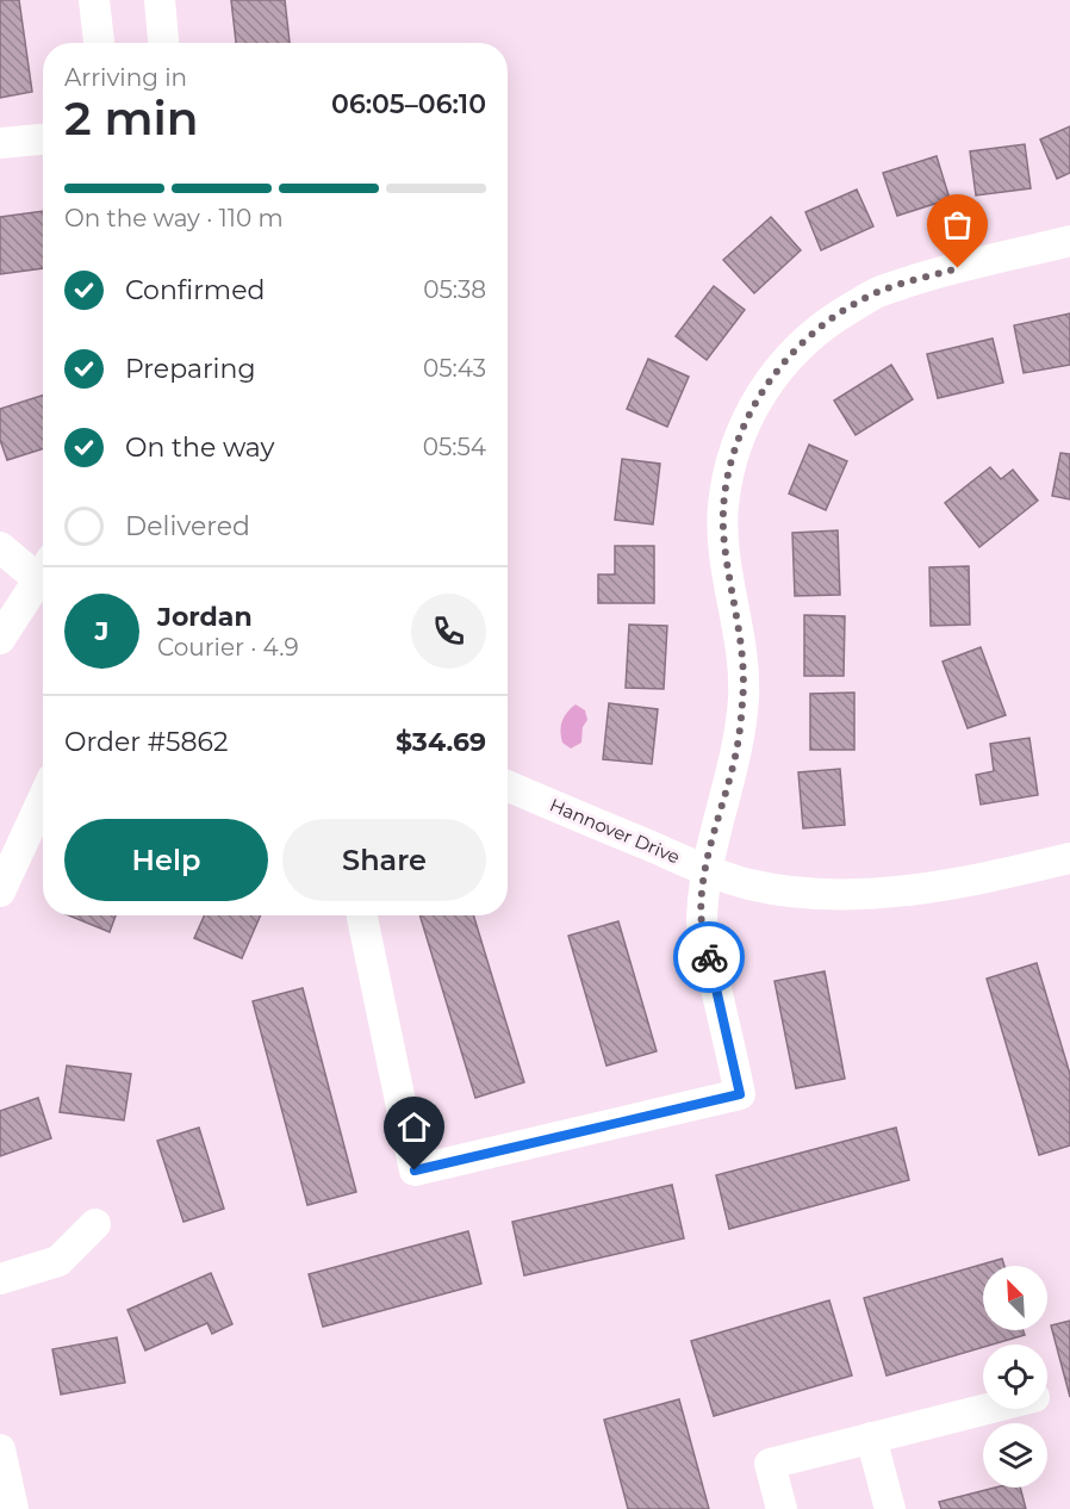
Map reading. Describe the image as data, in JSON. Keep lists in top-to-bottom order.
{
  "streets": {
    "street": ["Hannover Drive"]
  },
  "north": "top left",
  "page": {
    "heading": ["2 min", "Arriving in", "06:05–06:10"],
    "panel": [
      "Jordan",
      "Courier · 4.9",
      "Order #5862",
      "$34.69"
    ],
    "bar": "On the way · 110 m",
    "list": [
      ["Confirmed", "05:38"],
      ["Preparing", "05:43"],
      ["On the way", "05:54"],
      "Delivered"
    ],
    "round": "J",
    "buttons": ["Help", "Share"]
  }
}
